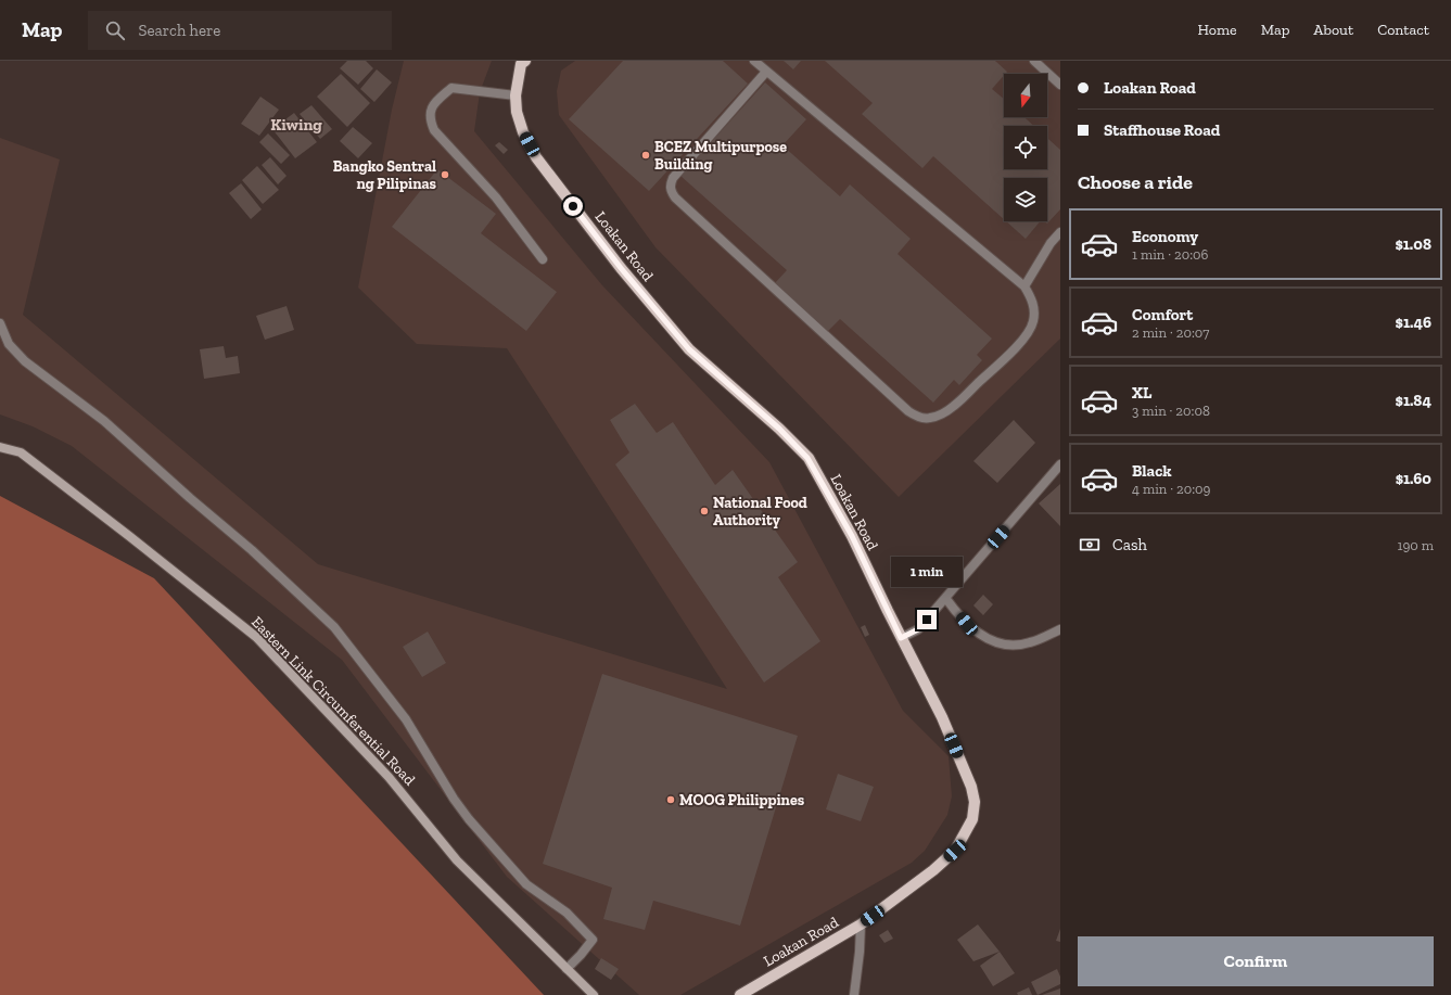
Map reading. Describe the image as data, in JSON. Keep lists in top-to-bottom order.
{
  "streets": {
    "main road": ["Loakan Road", "Eastern Link Circumferential Road"]
  },
  "districts": ["Kiwing"],
  "places": [
    "BCEZ Multipurpose Building",
    "Bangko Sentral ng Pilipinas",
    "National Food Authority",
    "MOOG Philippines"
  ],
  "north": "bottom",
  "page": {
    "header": "Map",
    "search": "Search here",
    "nav": [
      "Home",
      "Map",
      "About",
      "Contact"
    ],
    "banner": ["Loakan Road", "Staffhouse Road"],
    "heading": "Choose a ride",
    "list": [
      {
        "name": "Economy",
        "note": "1 min · 20:06",
        "value": "$1.08"
      },
      {
        "name": "Comfort",
        "note": "2 min · 20:07",
        "value": "$1.46"
      },
      {
        "name": "XL",
        "note": "3 min · 20:08",
        "value": "$1.84"
      },
      {
        "name": "Black",
        "note": "4 min · 20:09",
        "value": "$1.60"
      }
    ],
    "pay": ["Cash", "190 m"],
    "bubble": "1 min",
    "buttons": "Confirm"
  }
}
